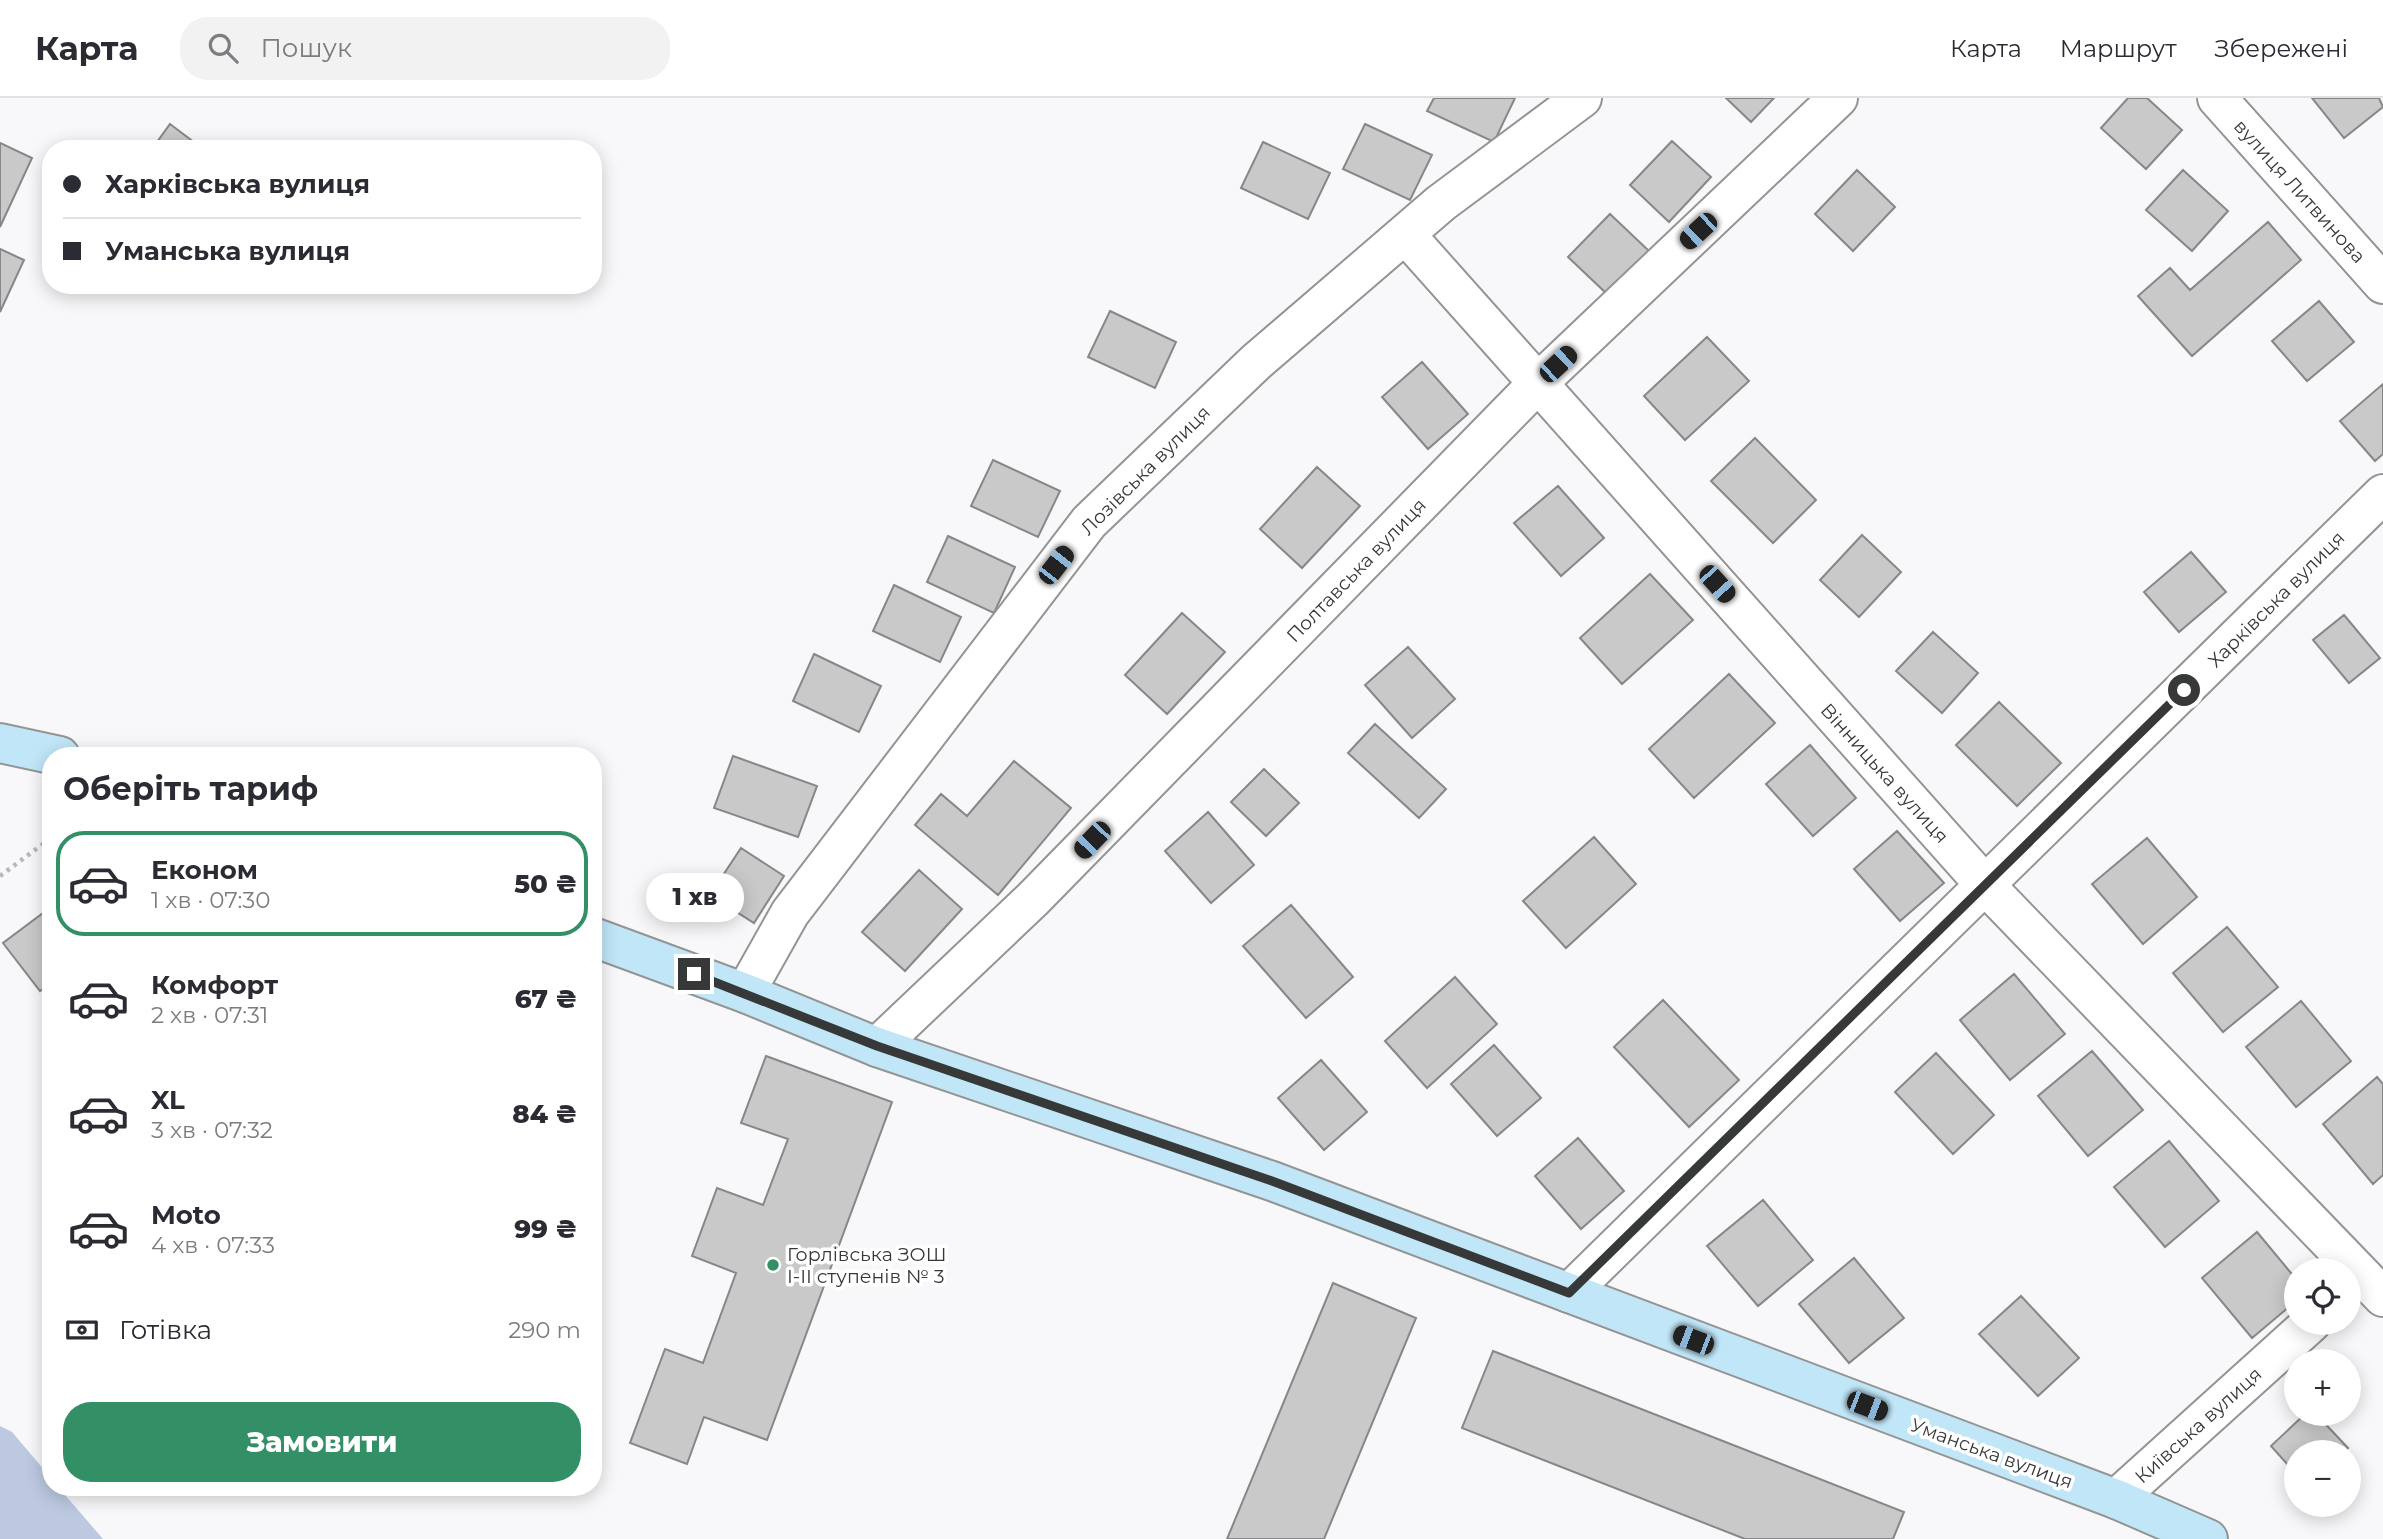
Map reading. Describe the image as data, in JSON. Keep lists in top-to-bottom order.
{
  "streets": {
    "street": [
      "вулиця Литвинова",
      "Лозівська вулиця",
      "Полтавська вулиця",
      "Харківська вулиця",
      "Вінницька вулиця",
      "Київська вулиця",
      "Уманська вулиця"
    ]
  },
  "crossings": [
    ["Лозівська вулиця", "Вінницька вулиця"],
    ["Лозівська вулиця", "Уманська вулиця"],
    ["Полтавська вулиця", "Вінницька вулиця"],
    ["Полтавська вулиця", "Уманська вулиця"],
    ["Харківська вулиця", "Вінницька вулиця"],
    ["Харківська вулиця", "Уманська вулиця"],
    ["Київська вулиця", "Уманська вулиця"]
  ],
  "places": ["Горлівська ЗОШ І-ІІ ступенів № 3"],
  "page": {
    "header": "Карта",
    "search": "Пошук",
    "nav": ["Карта", "Маршрут", "Збережені"],
    "banner": ["Харківська вулиця", "Уманська вулиця"],
    "heading": "Оберіть тариф",
    "list": [
      {
        "name": "Економ",
        "note": "1 хв · 07:30",
        "value": "50 ₴"
      },
      {
        "name": "Комфорт",
        "note": "2 хв · 07:31",
        "value": "67 ₴"
      },
      {
        "name": "XL",
        "note": "3 хв · 07:32",
        "value": "84 ₴"
      },
      {
        "name": "Moto",
        "note": "4 хв · 07:33",
        "value": "99 ₴"
      }
    ],
    "bubble": "1 хв",
    "map_buttons": ["+", "−"],
    "pay": ["Готівка", "290 m"],
    "buttons": "Замовити"
  }
}
